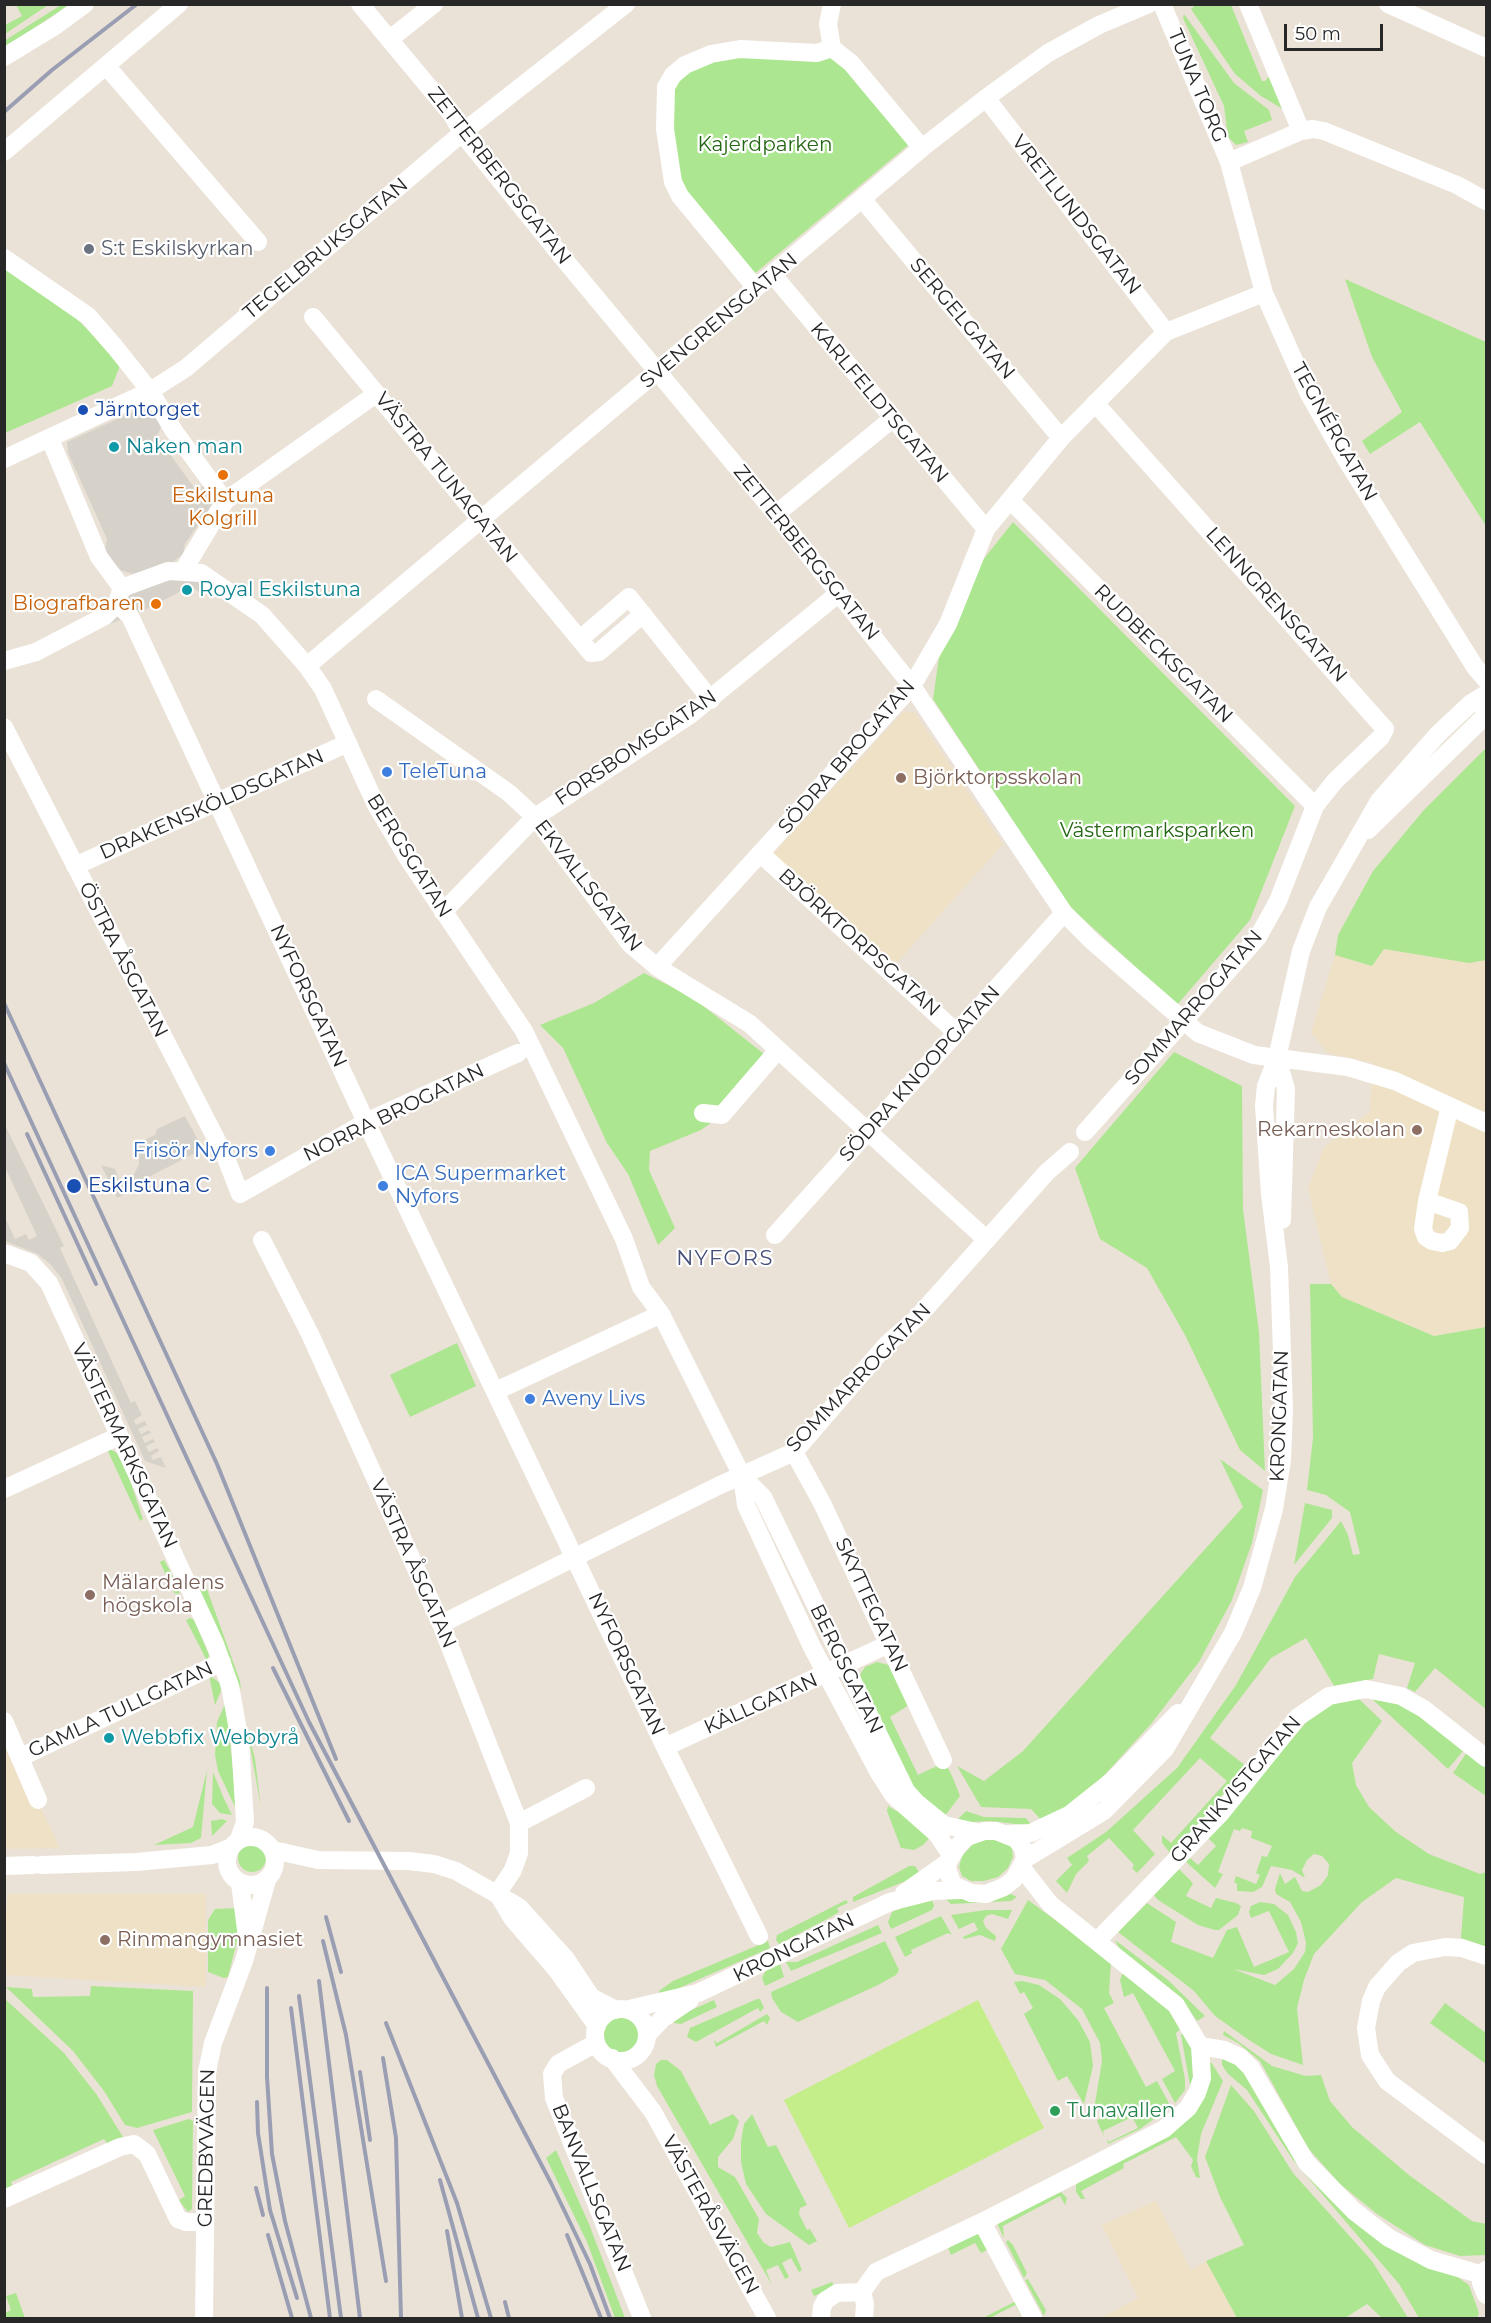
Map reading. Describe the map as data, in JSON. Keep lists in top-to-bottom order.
{
  "streets": {
    "street": [
      "TUNA TORG",
      "ZETTERBERGSGATAN",
      "VRETLUNDSGATAN",
      "TEGELBRUKSGATAN",
      "SERGELGATAN",
      "SVENGRENSGATAN",
      "KARLFELDTSGATAN",
      "TEGNÉRGATAN",
      "VÄSTRA TUNAGATAN",
      "LENNGRENSGATAN",
      "RUDBECKSGATAN",
      "FORSBOMSGATAN",
      "SÖDRA BROGATAN",
      "DRAKENSKÖLDSGATAN",
      "BERGSGATAN",
      "EKVALLSGATAN",
      "BJÖRKTORPSGATAN",
      "ÖSTRA ÅSGATAN",
      "NYFORSGATAN",
      "SOMMARROGATAN",
      "SÖDRA KNOOPGATAN",
      "NORRA BROGATAN",
      "KRONGATAN",
      "VÄSTERMARKSGATAN",
      "VÄSTRA ÅSGATAN",
      "SKYTTEGATAN",
      "KÄLLGATAN",
      "GAMLA TULLGATAN",
      "GRANKVISTGATAN",
      "GREDBYVÄGEN",
      "BANVALLSGATAN",
      "VÄSTERÅSVÄGEN"
    ]
  },
  "crossings": [
    ["TUNA TORG", "TEGNÉRGATAN"],
    ["ZETTERBERGSGATAN", "TEGELBRUKSGATAN"],
    ["ZETTERBERGSGATAN", "SVENGRENSGATAN"],
    ["ZETTERBERGSGATAN", "FORSBOMSGATAN"],
    ["ZETTERBERGSGATAN", "SÖDRA BROGATAN"],
    ["ZETTERBERGSGATAN", "SOMMARROGATAN"],
    ["ZETTERBERGSGATAN", "SÖDRA KNOOPGATAN"],
    ["ZETTERBERGSGATAN", "KRONGATAN"],
    ["VRETLUNDSGATAN", "SVENGRENSGATAN"],
    ["VRETLUNDSGATAN", "SÖDRA BROGATAN"],
    ["TEGELBRUKSGATAN", "NYFORSGATAN"],
    ["SERGELGATAN", "SVENGRENSGATAN"],
    ["SERGELGATAN", "SÖDRA BROGATAN"],
    ["SVENGRENSGATAN", "KARLFELDTSGATAN"],
    ["SVENGRENSGATAN", "VÄSTRA TUNAGATAN"],
    ["SVENGRENSGATAN", "BERGSGATAN"],
    ["KARLFELDTSGATAN", "SÖDRA BROGATAN"],
    ["TEGNÉRGATAN", "SÖDRA BROGATAN"],
    ["VÄSTRA TUNAGATAN", "FORSBOMSGATAN"],
    ["LENNGRENSGATAN", "RUDBECKSGATAN"],
    ["LENNGRENSGATAN", "SÖDRA BROGATAN"],
    ["LENNGRENSGATAN", "SOMMARROGATAN"],
    ["RUDBECKSGATAN", "SÖDRA BROGATAN"],
    ["RUDBECKSGATAN", "SOMMARROGATAN"],
    ["FORSBOMSGATAN", "BERGSGATAN"],
    ["FORSBOMSGATAN", "EKVALLSGATAN"],
    ["SÖDRA BROGATAN", "EKVALLSGATAN"],
    ["SÖDRA BROGATAN", "BJÖRKTORPSGATAN"],
    ["DRAKENSKÖLDSGATAN", "BERGSGATAN"],
    ["DRAKENSKÖLDSGATAN", "ÖSTRA ÅSGATAN"],
    ["BERGSGATAN", "NYFORSGATAN"],
    ["BERGSGATAN", "SOMMARROGATAN"],
    ["BERGSGATAN", "KRONGATAN"],
    ["BERGSGATAN", "KÄLLGATAN"],
    ["EKVALLSGATAN", "SOMMARROGATAN"],
    ["EKVALLSGATAN", "SÖDRA KNOOPGATAN"],
    ["BJÖRKTORPSGATAN", "SÖDRA KNOOPGATAN"],
    ["ÖSTRA ÅSGATAN", "NORRA BROGATAN"],
    ["NYFORSGATAN", "NORRA BROGATAN"],
    ["NYFORSGATAN", "KÄLLGATAN"],
    ["SOMMARROGATAN", "VÄSTRA ÅSGATAN"],
    ["SOMMARROGATAN", "SKYTTEGATAN"],
    ["KRONGATAN", "BANVALLSGATAN"],
    ["KRONGATAN", "VÄSTERÅSVÄGEN"],
    ["VÄSTERMARKSGATAN", "GAMLA TULLGATAN"],
    ["VÄSTERMARKSGATAN", "GREDBYVÄGEN"],
    ["SKYTTEGATAN", "KÄLLGATAN"],
    ["BANVALLSGATAN", "VÄSTERÅSVÄGEN"]
  ],
  "districts": ["NYFORS"],
  "parks": ["Kajerdparken", "Västermarksparken"],
  "places": [
    "S:t Eskilskyrkan",
    "Järntorget",
    "Naken man",
    "Eskilstuna Kolgrill",
    "Royal Eskilstuna",
    "Biografbaren",
    "TeleTuna",
    "Björktorpsskolan",
    "Rekarneskolan",
    "Frisör Nyfors",
    "Eskilstuna C",
    "ICA Supermarket Nyfors",
    "Aveny Livs",
    "Mälardalens högskola",
    "Webbfix Webbyrå",
    "Rinmangymnasiet",
    "Tunavallen"
  ],
  "scale_bar": "50 m"
}
